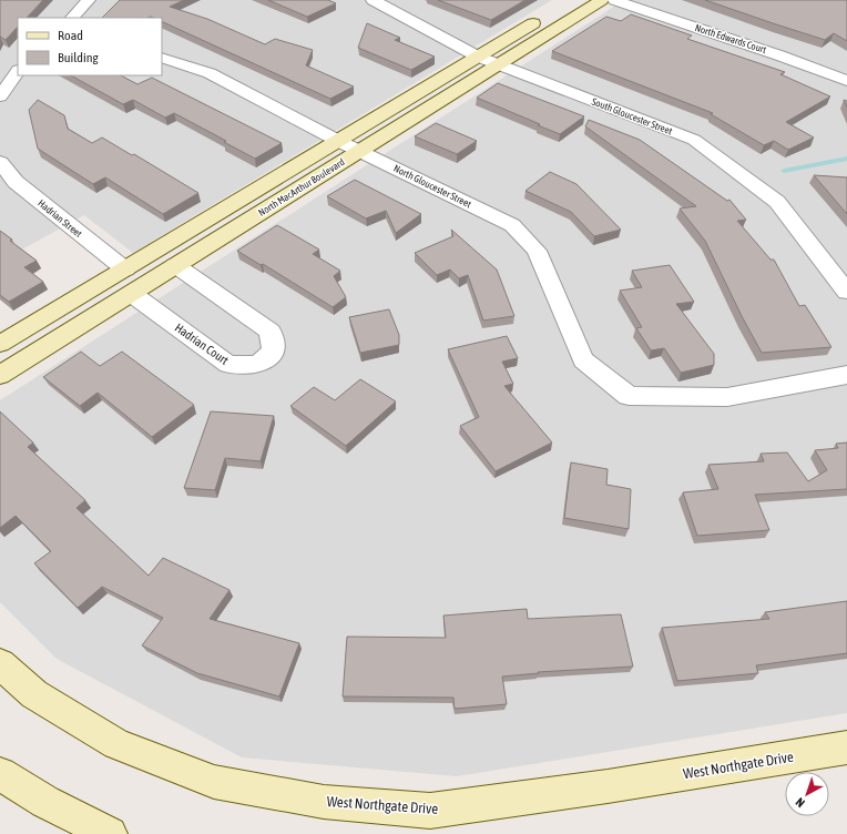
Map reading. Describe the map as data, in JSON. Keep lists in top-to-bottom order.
{
  "streets": {
    "main road": ["North MacArthur Boulevard", "West Northgate Drive"],
    "street": [
      "North Edwards Court",
      "South Gloucester Street",
      "North Gloucester Street",
      "Hadrian Street",
      "Hadrian Court"
    ]
  },
  "crossings": [
    ["South Gloucester Street", "North MacArthur Boulevard"],
    ["North Gloucester Street", "North MacArthur Boulevard"],
    ["North MacArthur Boulevard", "Hadrian Street"],
    ["North MacArthur Boulevard", "Hadrian Court"]
  ],
  "legend": ["Road", "Building"],
  "north": "bottom left"
}
